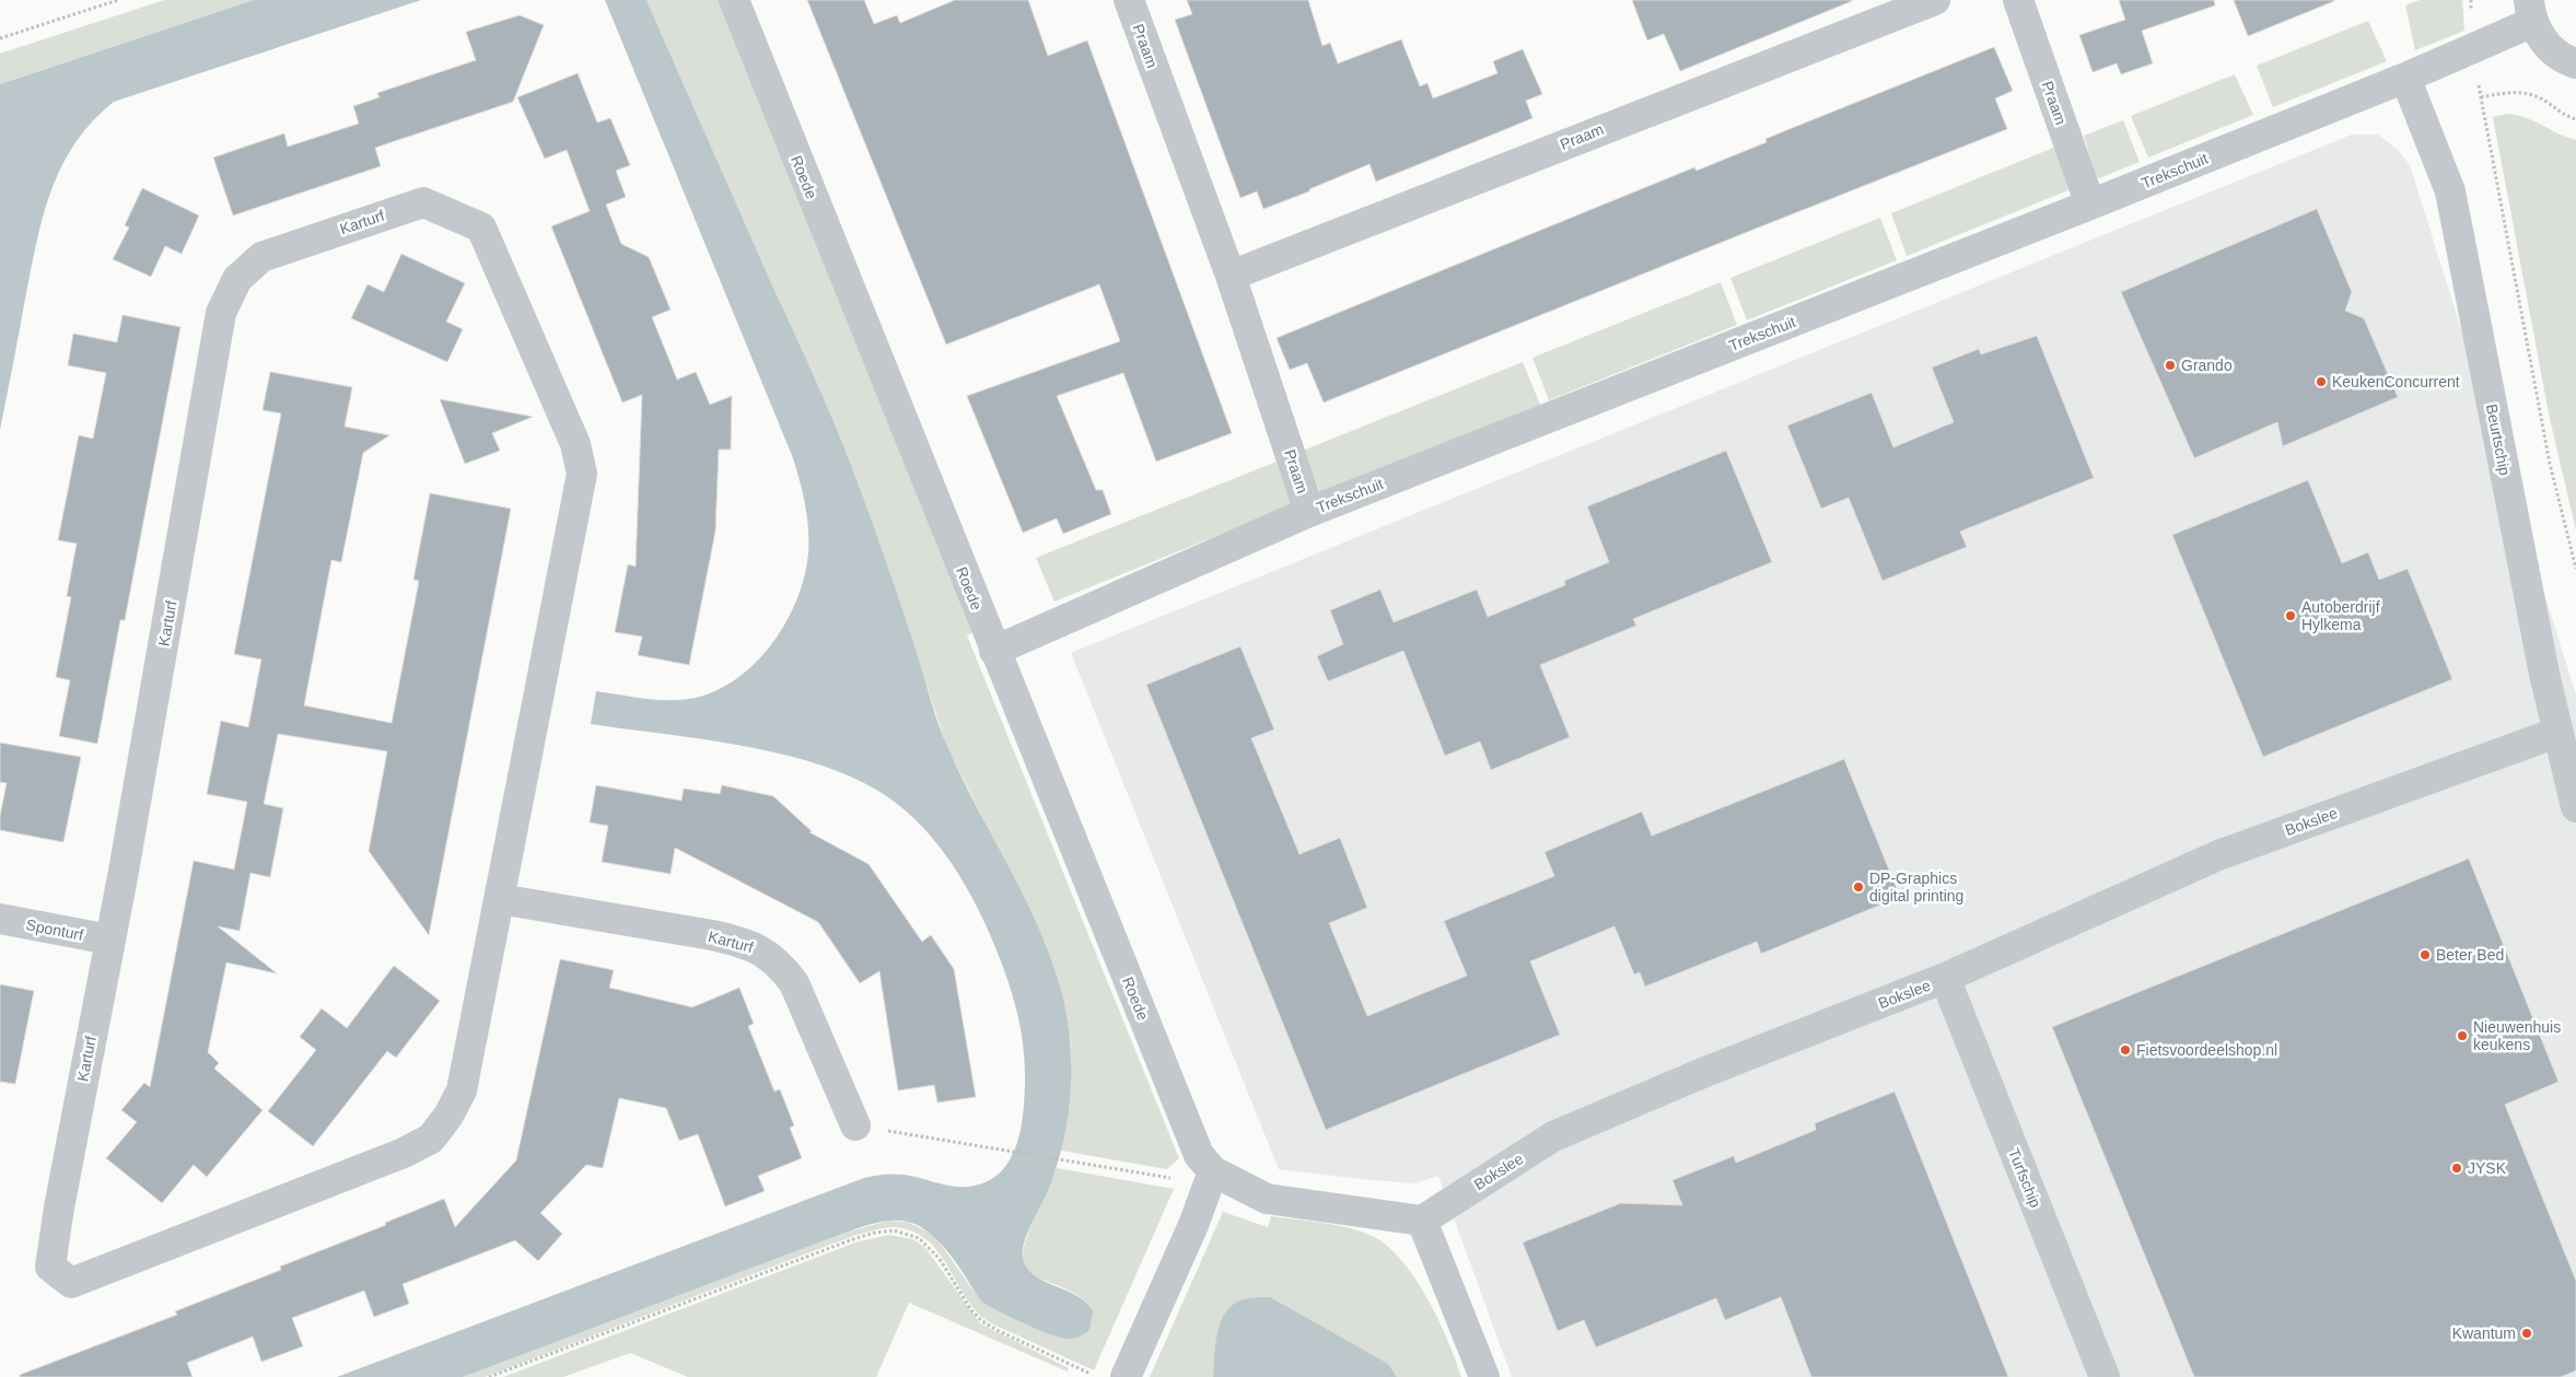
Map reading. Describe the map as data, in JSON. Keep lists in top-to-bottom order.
{
  "streets": {
    "street": [
      "Praam",
      "Trekschuit",
      "Roede",
      "Karturf",
      "Beurtschip",
      "Bokslee",
      "Sponturf",
      "Turfschip"
    ]
  },
  "crossings": [
    ["Praam", "Trekschuit"],
    ["Trekschuit", "Roede"],
    ["Trekschuit", "Beurtschip"],
    ["Roede", "Bokslee"],
    ["Karturf", "Sponturf"],
    ["Beurtschip", "Bokslee"],
    ["Bokslee", "Turfschip"]
  ],
  "places": [
    "Grando",
    "KeukenConcurrent",
    "Autoberdrijf Hylkema",
    "DP-Graphics digital printing",
    "Beter Bed",
    "Nieuwenhuis keukens",
    "Fietsvoordeelshop.nl",
    "JYSK",
    "Kwantum"
  ]
}
